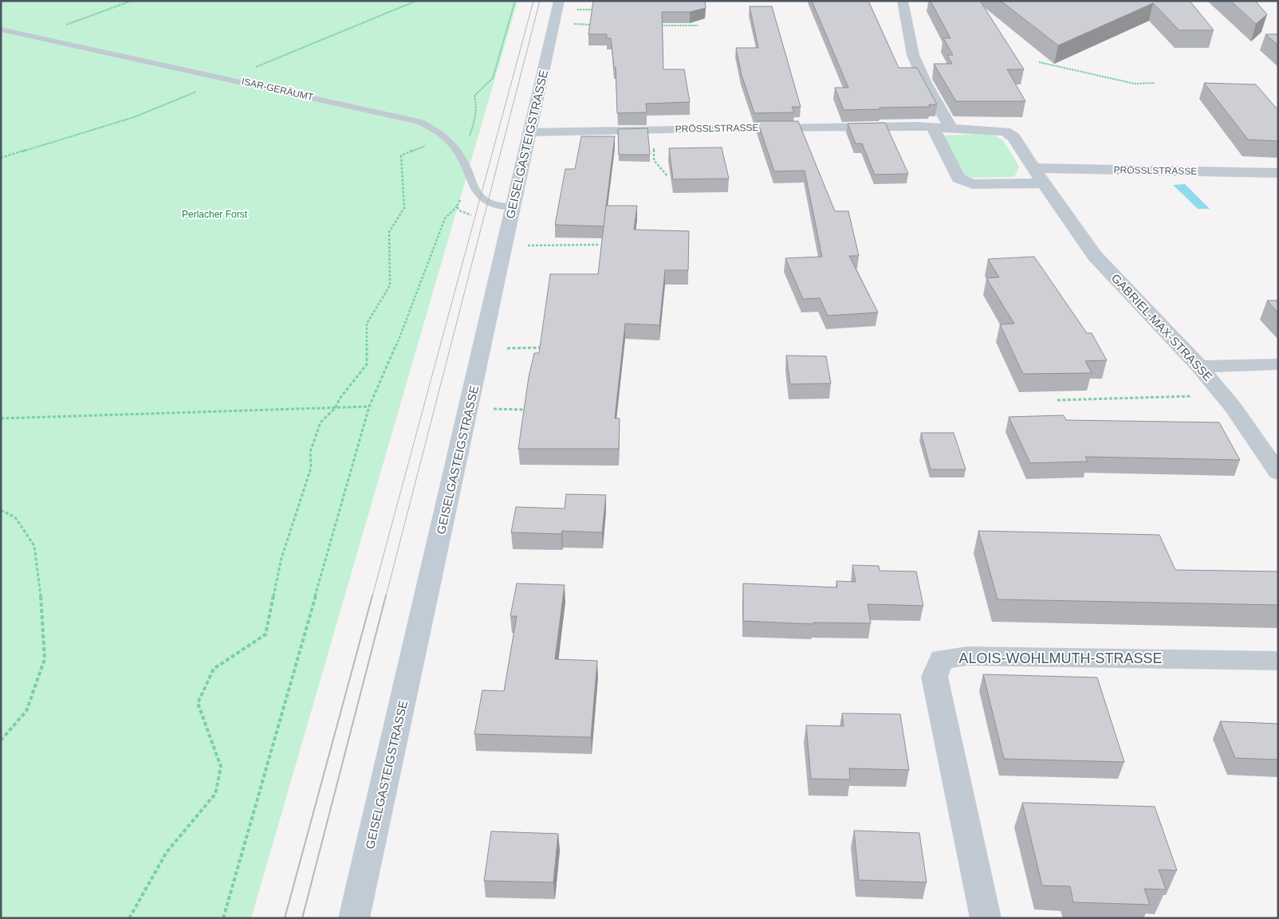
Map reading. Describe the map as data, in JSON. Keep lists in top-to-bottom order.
{
  "streets": {
    "main road": ["GEISELGASTEIGSTRASSE"],
    "street": ["PRÖSSLSTRASSE", "GABRIEL-MAX-STRASSE", "ALOIS-WOHLMUTH-STRASSE"],
    "lane": ["ISAR-GERÄUMT"]
  },
  "crossings": [
    ["ISAR-GERÄUMT", "GEISELGASTEIGSTRASSE"],
    ["PRÖSSLSTRASSE", "GEISELGASTEIGSTRASSE"],
    ["PRÖSSLSTRASSE", "GABRIEL-MAX-STRASSE"]
  ],
  "parks": ["Perlacher Forst"]
}
